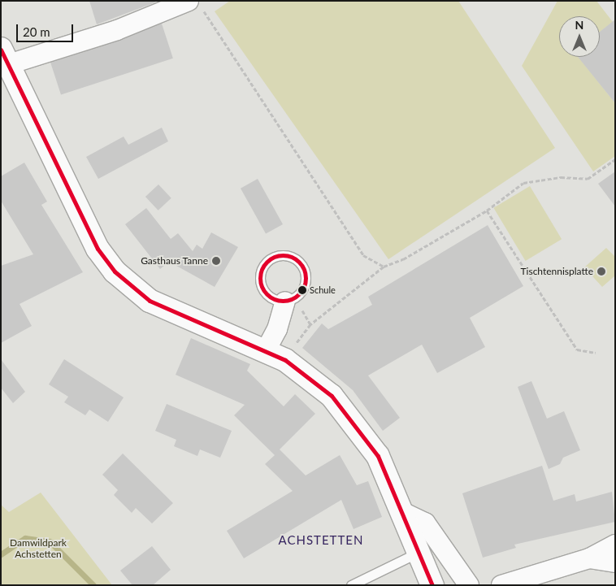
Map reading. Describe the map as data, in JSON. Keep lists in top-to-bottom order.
{
  "districts": ["ACHSTETTEN"],
  "parks": ["Damwildpark Achstetten"],
  "places": ["Gasthaus Tanne", "Tischtennisplatte", "Schule"],
  "scale_bar": "20 m",
  "north": "top"
}
